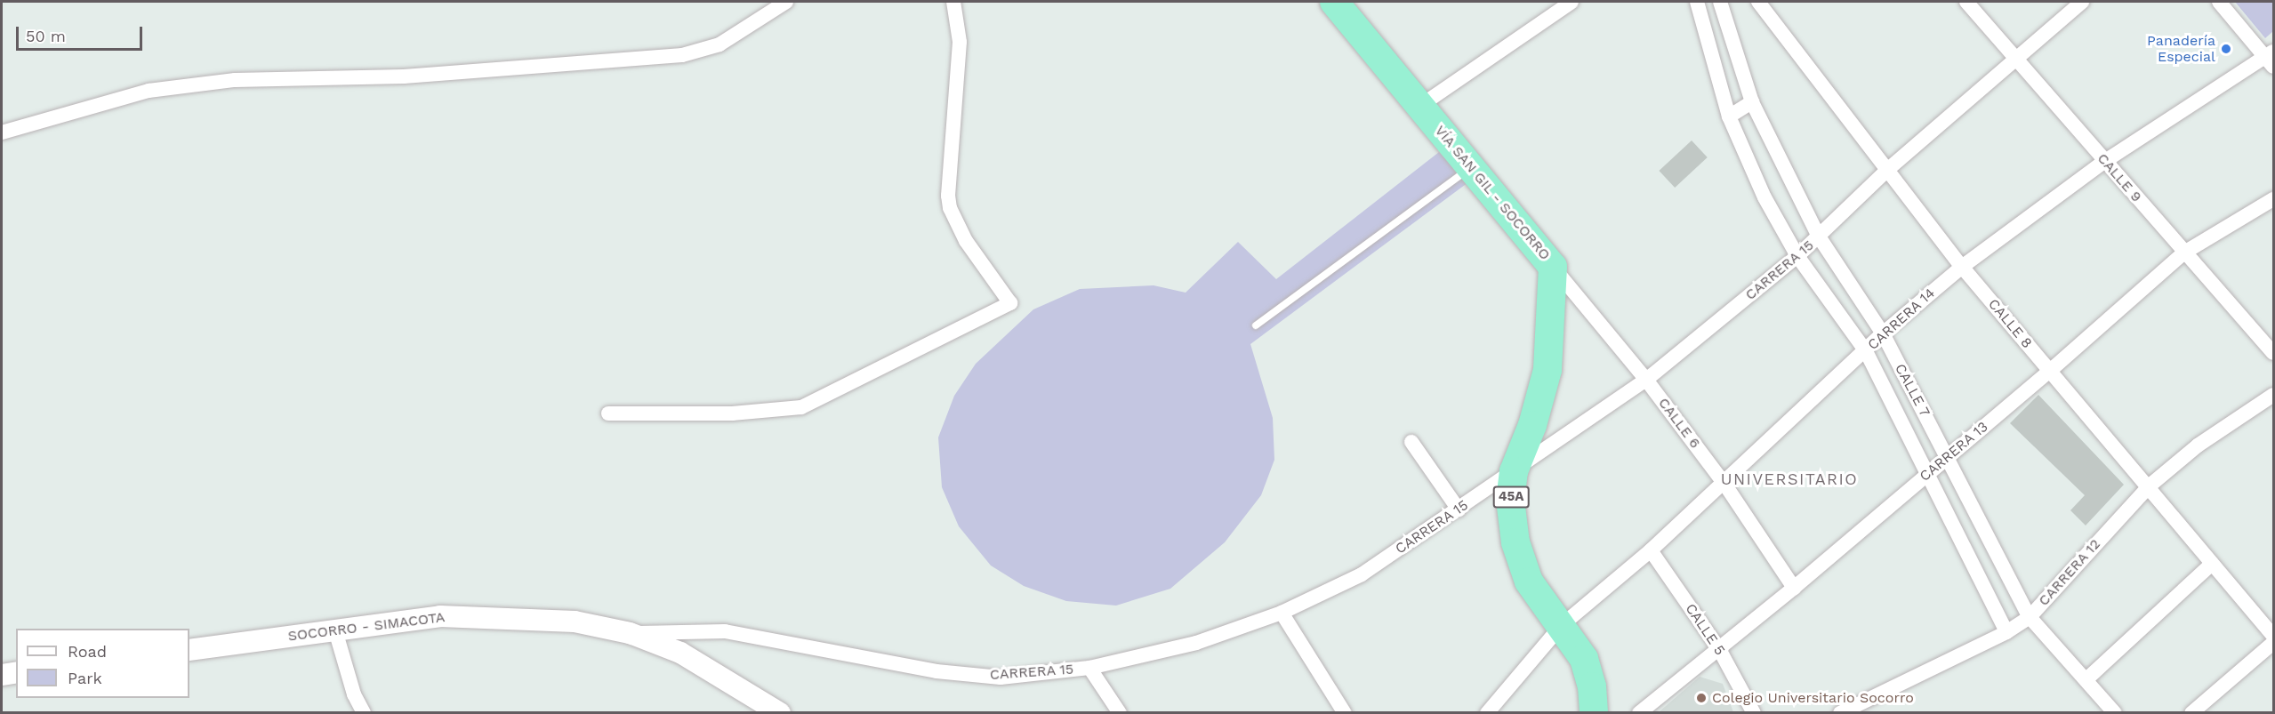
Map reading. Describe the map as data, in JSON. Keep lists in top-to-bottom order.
{
  "streets": {
    "highway": ["VÍA SAN GIL - SOCORRO", "45A"],
    "street": [
      "CALLE 9",
      "CARRERA 15",
      "CARRERA 14",
      "CALLE 8",
      "CALLE 7",
      "CALLE 6",
      "CARRERA 13",
      "CARRERA 12",
      "SOCORRO - SIMACOTA",
      "CALLE 5"
    ]
  },
  "crossings": [
    ["CALLE 9", "CARRERA 15"],
    ["CALLE 9", "CARRERA 14"],
    ["CALLE 9", "CARRERA 13"],
    ["VÍA SAN GIL - SOCORRO", "CARRERA 15"],
    ["VÍA SAN GIL - SOCORRO", "CARRERA 14"],
    ["VÍA SAN GIL - SOCORRO", "CALLE 6"],
    ["CARRERA 15", "CALLE 8"],
    ["CARRERA 15", "CALLE 7"],
    ["CARRERA 15", "CALLE 6"],
    ["CARRERA 15", "SOCORRO - SIMACOTA"],
    ["CARRERA 14", "CALLE 8"],
    ["CARRERA 14", "CALLE 7"],
    ["CARRERA 14", "CALLE 6"],
    ["CARRERA 14", "CALLE 5"],
    ["CALLE 8", "CARRERA 13"],
    ["CALLE 8", "CARRERA 12"],
    ["CALLE 7", "CARRERA 13"],
    ["CALLE 7", "CARRERA 12"],
    ["CALLE 6", "CARRERA 13"],
    ["CARRERA 13", "CALLE 5"]
  ],
  "districts": ["UNIVERSITARIO"],
  "places": ["Panadería Especial", "Colegio Universitario Socorro"],
  "legend": ["Road", "Park"],
  "scale_bar": "50 m"
}
